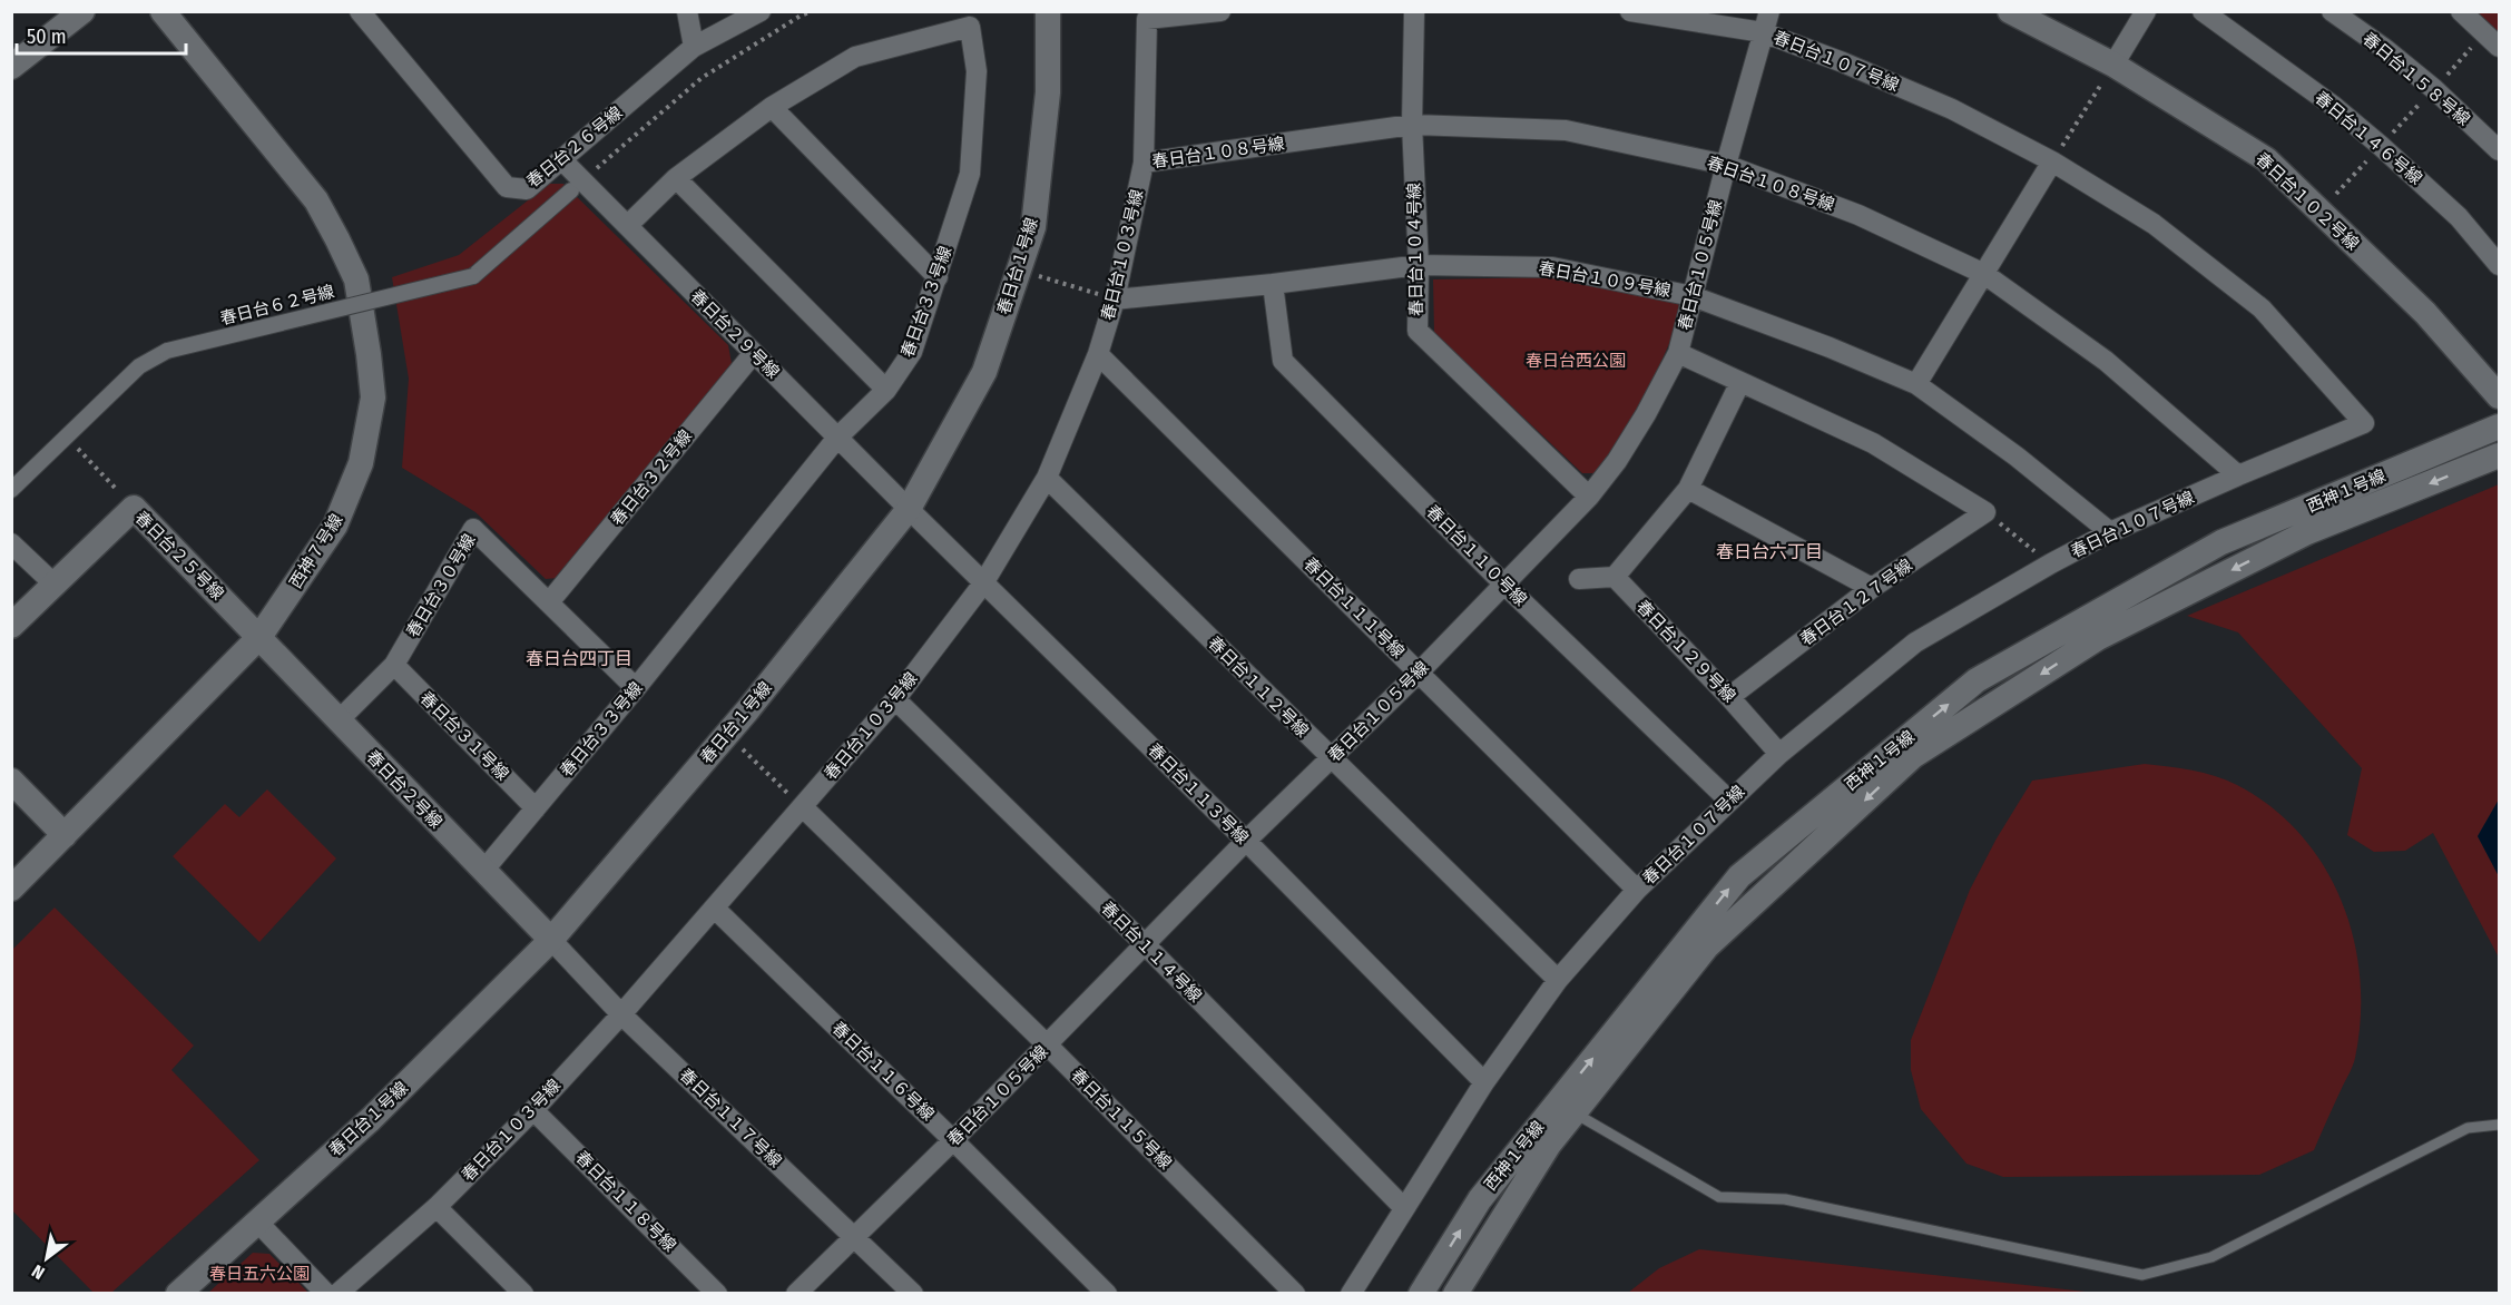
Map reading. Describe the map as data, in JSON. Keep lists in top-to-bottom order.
{
  "streets": {
    "street": [
      "春日台１０７号線",
      "春日台１５８号線",
      "春日台１４６号線",
      "春日台２６号線",
      "春日台１０８号線",
      "春日台１０２号線",
      "春日台１０４号線",
      "春日台１０３号線",
      "春日台１０５号線",
      "春日台１号線",
      "春日台１０９号線",
      "春日台３３号線",
      "春日台６２号線",
      "春日台２９号線",
      "春日台３２号線",
      "西神１号線",
      "西神７号線",
      "春日台２５号線",
      "春日台１１０号線",
      "春日台３０号線",
      "春日台１２７号線",
      "春日台１１１号線",
      "春日台１２９号線",
      "春日台１１２号線",
      "春日台３１号線",
      "春日台２号線",
      "春日台１１３号線",
      "春日台１１４号線",
      "春日台１１６号線",
      "春日台１１７号線",
      "春日台１１５号線",
      "春日台１１８号線"
    ]
  },
  "crossings": [
    ["春日台１０７号線", "春日台１０８号線"],
    ["春日台１０７号線", "春日台１０５号線"],
    ["春日台１０７号線", "春日台１０９号線"],
    ["春日台１０７号線", "春日台１１０号線"],
    ["春日台１０７号線", "春日台１１１号線"],
    ["春日台１０７号線", "春日台１２９号線"],
    ["春日台１０７号線", "春日台１１２号線"],
    ["春日台１０７号線", "春日台１１３号線"],
    ["春日台１０７号線", "春日台１１４号線"],
    ["春日台２６号線", "春日台２９号線"],
    ["春日台１０８号線", "春日台１０４号線"],
    ["春日台１０８号線", "春日台１０３号線"],
    ["春日台１０８号線", "春日台１０５号線"],
    ["春日台１０４号線", "春日台１０５号線"],
    ["春日台１０４号線", "春日台１０９号線"],
    ["春日台１０３号線", "春日台１０９号線"],
    ["春日台１０３号線", "春日台１１１号線"],
    ["春日台１０３号線", "春日台１１２号線"],
    ["春日台１０３号線", "春日台１１３号線"],
    ["春日台１０３号線", "春日台１１４号線"],
    ["春日台１０３号線", "春日台１１６号線"],
    ["春日台１０３号線", "春日台１１７号線"],
    ["春日台１０３号線", "春日台１１５号線"],
    ["春日台１０３号線", "春日台１１８号線"],
    ["春日台１０５号線", "春日台１０９号線"],
    ["春日台１０５号線", "春日台１１０号線"],
    ["春日台１０５号線", "春日台１１１号線"],
    ["春日台１０５号線", "春日台１１２号線"],
    ["春日台１０５号線", "春日台１１３号線"],
    ["春日台１０５号線", "春日台１１４号線"],
    ["春日台１０５号線", "春日台１１６号線"],
    ["春日台１０５号線", "春日台１１７号線"],
    ["春日台１０５号線", "春日台１１５号線"],
    ["春日台１号線", "春日台２９号線"],
    ["春日台１号線", "春日台２号線"],
    ["春日台１号線", "春日台１１３号線"],
    ["春日台１号線", "春日台１１７号線"],
    ["春日台１０９号線", "春日台１１０号線"],
    ["春日台３３号線", "春日台２９号線"],
    ["春日台３３号線", "春日台３０号線"],
    ["春日台３３号線", "春日台３１号線"],
    ["春日台３３号線", "春日台２号線"],
    ["春日台６２号線", "春日台２９号線"],
    ["春日台２９号線", "春日台３２号線"],
    ["春日台２９号線", "春日台１１３号線"],
    ["春日台３２号線", "春日台３０号線"],
    ["西神７号線", "春日台２５号線"],
    ["西神７号線", "春日台２号線"],
    ["春日台２５号線", "春日台２号線"],
    ["春日台３０号線", "春日台３１号線"],
    ["春日台３０号線", "春日台２号線"],
    ["春日台１２７号線", "春日台１２９号線"],
    ["春日台２号線", "春日台１１７号線"]
  ],
  "districts": ["春日台六丁目", "春日台四丁目"],
  "parks": ["春日台西公園", "春日五六公園"],
  "scale_bar": "50 m",
  "north": "bottom left"
}
